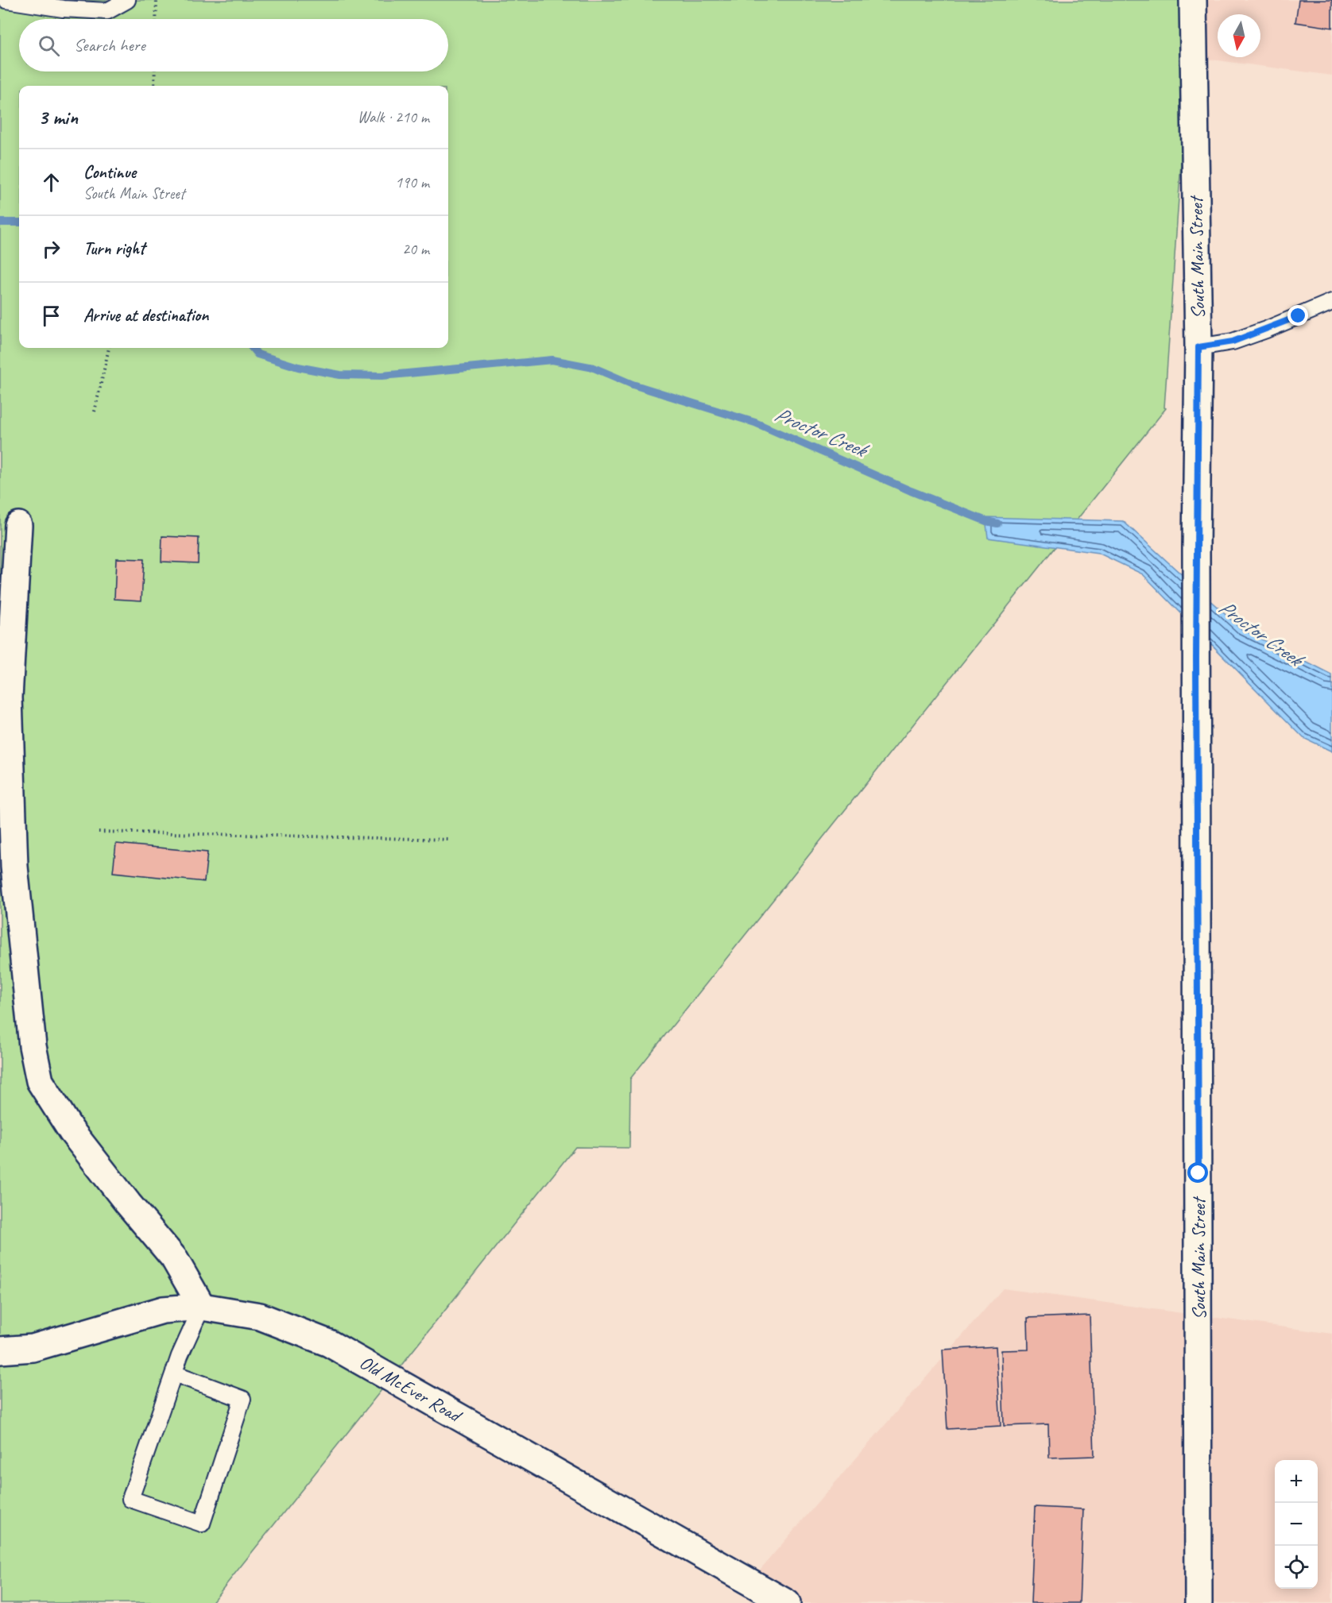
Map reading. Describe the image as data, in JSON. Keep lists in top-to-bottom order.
{
  "streets": {
    "street": ["South Main Street", "Old McEver Road"]
  },
  "water": ["Proctor Creek"],
  "north": "bottom",
  "page": {
    "search": "Search here",
    "heading": ["3 min", "Walk · 210 m"],
    "list": [
      ["Continue", "South Main Street", "190 m"],
      ["Turn right", "20 m"],
      "Arrive at destination"
    ],
    "map_buttons": ["+", "−"]
  }
}
